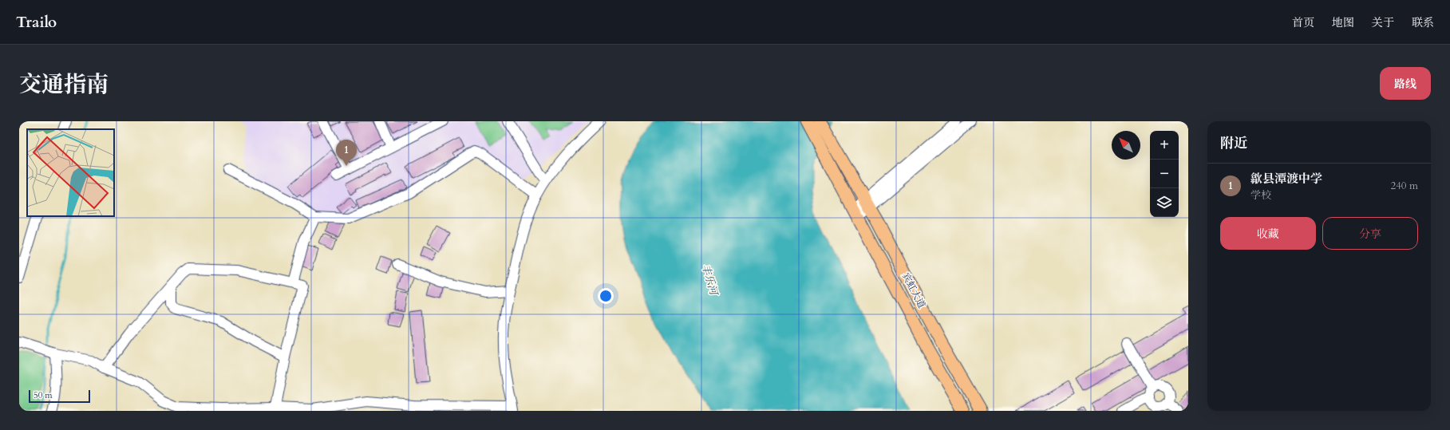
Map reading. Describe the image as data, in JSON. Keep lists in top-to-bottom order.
{
  "streets": {
    "main road": ["宾虹大道"]
  },
  "water": ["丰乐河"],
  "scale_bar": "50 m",
  "north": "top left",
  "page": {
    "header": "Trailo",
    "nav": [
      "首页",
      "地图",
      "关于",
      "联系"
    ],
    "title": "交通指南",
    "buttons": [
      "路线",
      ["收藏", "分享"]
    ],
    "heading": "附近",
    "map_buttons": ["+", "−"],
    "pins": "1",
    "list": [
      {
        "mark": "1",
        "name": "歙县潭渡中学",
        "note": "学校",
        "value": "240 m"
      }
    ],
    "scale": "50 m"
  }
}
